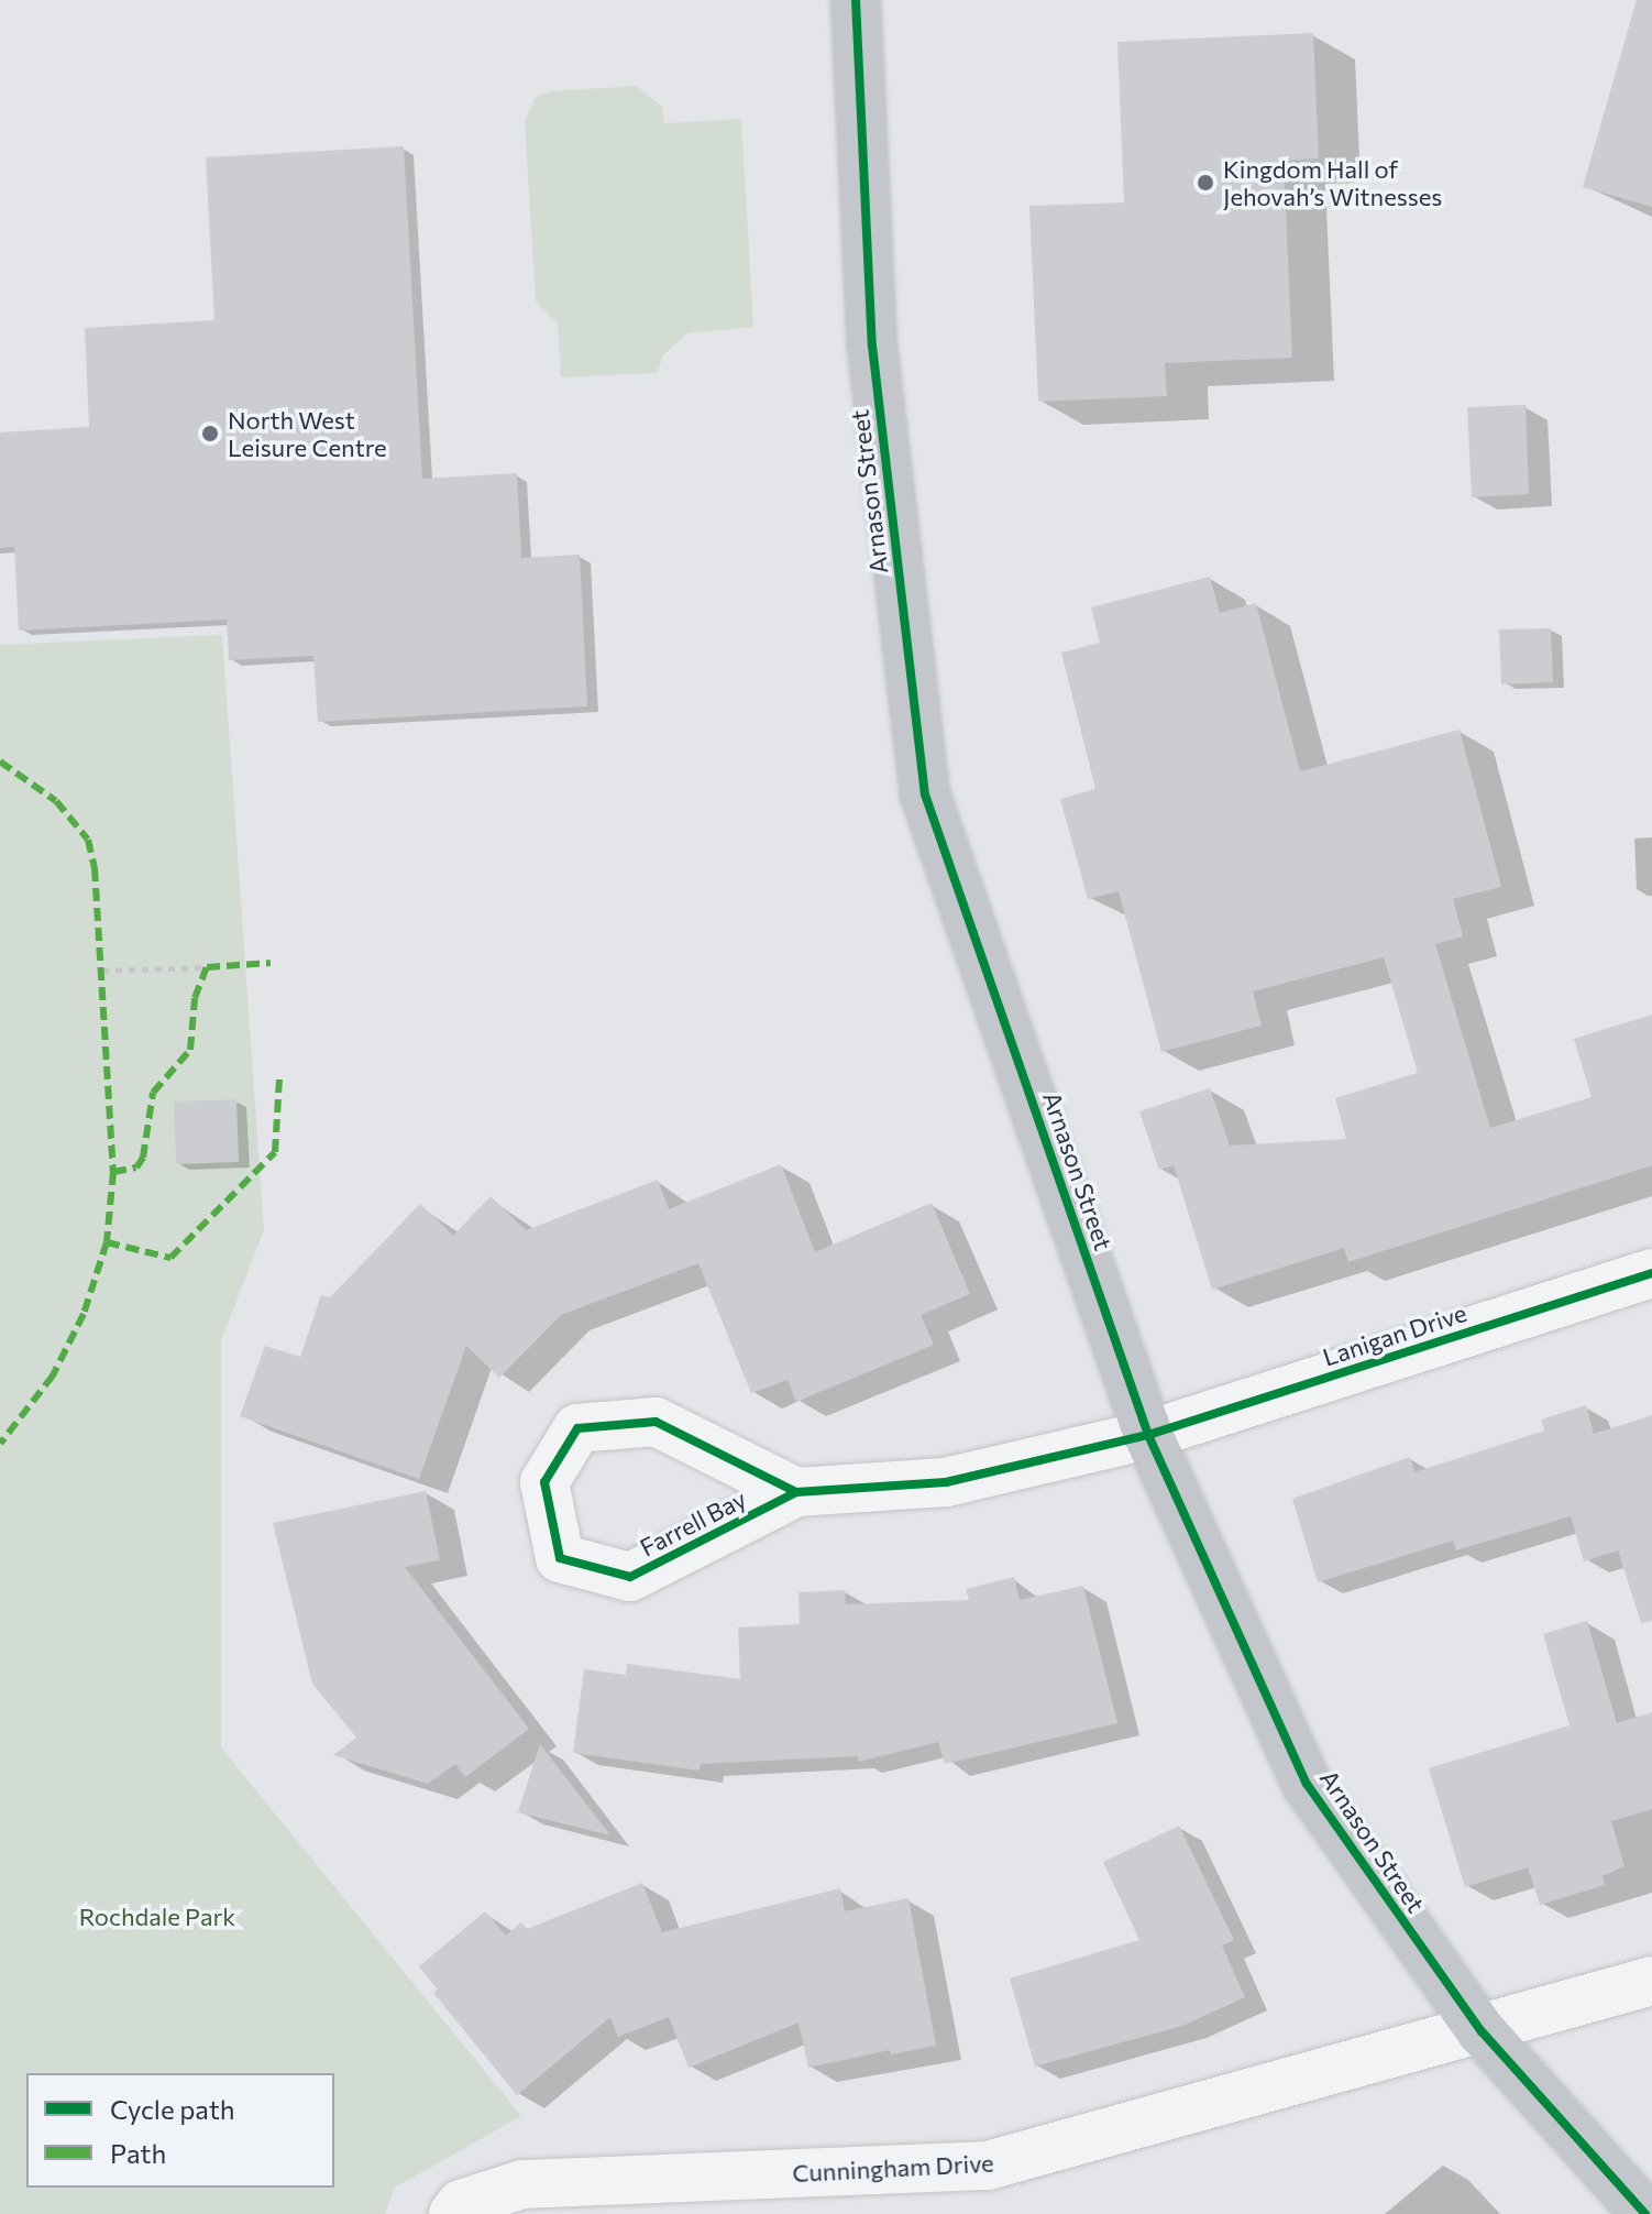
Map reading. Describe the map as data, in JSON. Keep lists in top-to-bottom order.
{
  "streets": {
    "street": [
      "Arnason Street",
      "Lanigan Drive",
      "Farrell Bay",
      "Cunningham Drive"
    ]
  },
  "crossings": [
    ["Arnason Street", "Lanigan Drive"],
    ["Arnason Street", "Farrell Bay"],
    ["Arnason Street", "Cunningham Drive"],
    ["Lanigan Drive", "Farrell Bay"]
  ],
  "parks": ["Rochdale Park"],
  "places": ["Kingdom Hall of Jehovah’s Witnesses", "North West Leisure Centre"],
  "legend": ["Cycle path", "Path"]
}
